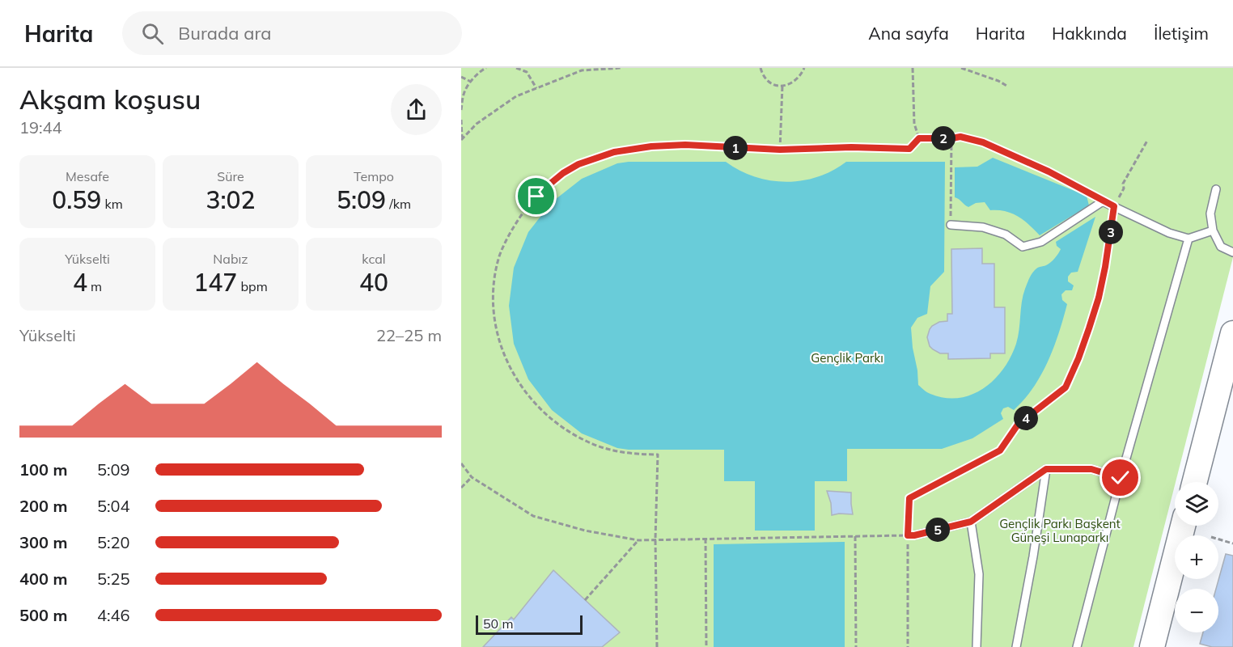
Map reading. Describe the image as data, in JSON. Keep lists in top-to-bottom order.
{
  "parks": ["Gençlik Parkı", "Gençlik Parkı Başkent Güneşi Lunaparkı"],
  "scale_bar": "50 m",
  "page": {
    "header": "Harita",
    "search": "Burada ara",
    "nav": [
      "Ana sayfa",
      "Harita",
      "Hakkında",
      "İletişim"
    ],
    "heading": ["Akşam koşusu", "19:44"],
    "pins": [
      "2",
      "1",
      "3",
      "4",
      "5"
    ],
    "stats": [
      ["Mesafe", "0.59 km"],
      ["Süre", "3:02"],
      ["Tempo", "5:09 /km"],
      ["Yükselti", "4 m"],
      ["Nabız", "147 bpm"],
      ["kcal", "40"]
    ],
    "chart": ["Yükselti", "22–25 m"],
    "list": [
      {
        "name": "100 m",
        "note": "5:09"
      },
      {
        "name": "200 m",
        "note": "5:04"
      },
      {
        "name": "300 m",
        "note": "5:20"
      },
      {
        "name": "400 m",
        "note": "5:25"
      },
      {
        "name": "500 m",
        "note": "4:46"
      }
    ],
    "map_buttons": ["+", "−"],
    "scale": "50 m"
  }
}
